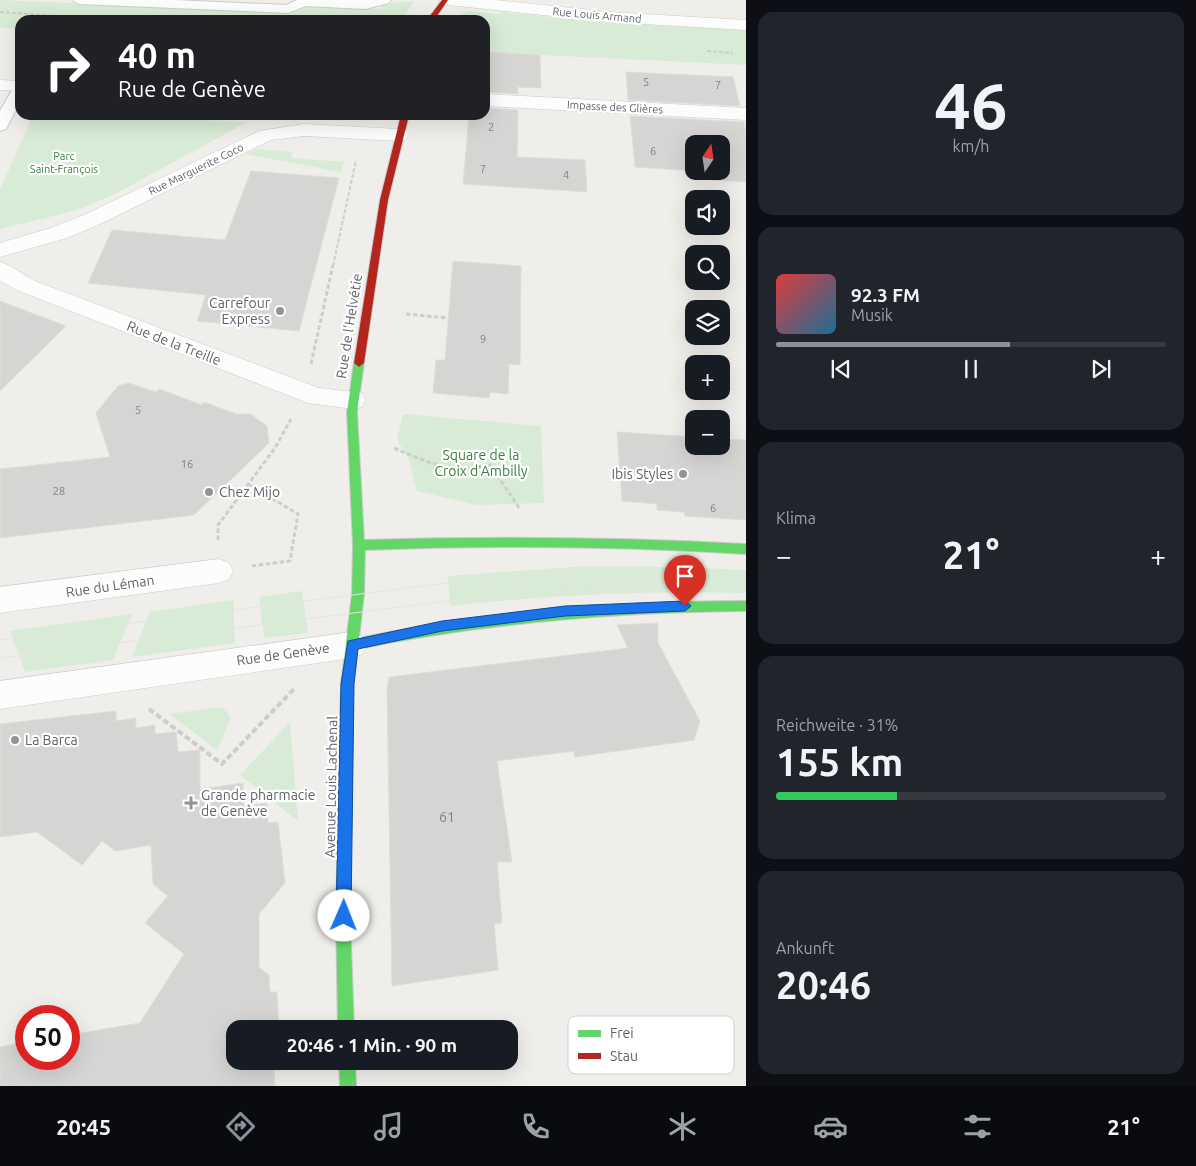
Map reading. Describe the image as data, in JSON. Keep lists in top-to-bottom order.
{
  "streets": {
    "main road": ["Rue de l'Helvétie", "Rue de Genève", "Avenue Louis Lachenal"],
    "street": [
      "Rue Louis Armand",
      "Impasse des Glières",
      "Rue Marguerite Coco",
      "Rue de la Treille",
      "Rue du Léman"
    ]
  },
  "crossings": [
    ["Rue Marguerite Coco", "Rue de l'Helvétie"],
    ["Rue Marguerite Coco", "Rue de la Treille"],
    ["Rue de l'Helvétie", "Rue de la Treille"],
    ["Rue de l'Helvétie", "Avenue Louis Lachenal"],
    ["Rue de Genève", "Avenue Louis Lachenal"]
  ],
  "parks": ["Parc Saint-François", "Square de la Croix d'Ambilly"],
  "places": {
    "other": [
      "Carrefour Express",
      "Ibis Styles",
      "Chez Mijo",
      "La Barca"
    ],
    "health": ["Grande pharmacie de Genève"]
  },
  "house_numbers": [
    "5",
    "7",
    "2",
    "6",
    "7",
    "4",
    "9",
    "5",
    "16",
    "28",
    "6",
    "61"
  ],
  "legend": ["Frei", "Stau"],
  "north": "top",
  "page": {
    "tile": [
      ["46", "km/h"],
      "Klima",
      ["Reichweite · 31%", "155 km"],
      ["Ankunft", "20:46"]
    ],
    "turn": ["40 m", "Rue de Genève"],
    "map_buttons": ["+", "−"],
    "song": ["92.3 FM", "Musik"],
    "heat": ["−", "21°", "+"],
    "limit": "50",
    "trip": "20:46 · 1 Min. · 90 m",
    "tabs": ["20:45", "21°"]
  }
}
